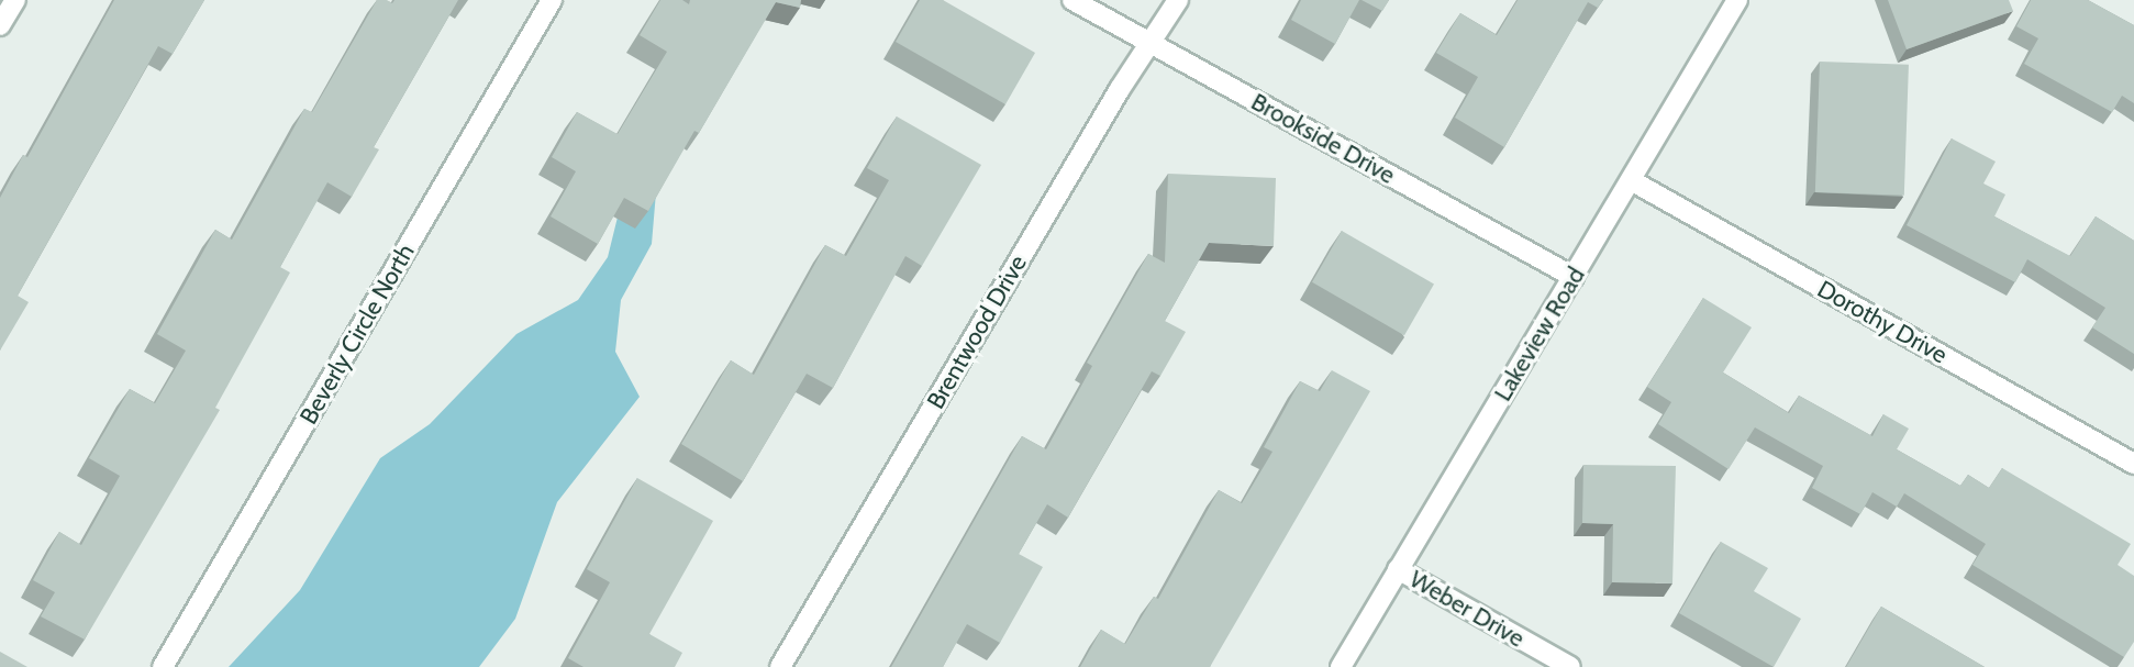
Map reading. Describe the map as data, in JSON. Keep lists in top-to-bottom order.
{
  "streets": {
    "street": [
      "Brookside Drive",
      "Dorothy Drive",
      "Brentwood Drive",
      "Beverly Circle North",
      "Lakeview Road",
      "Weber Drive"
    ]
  },
  "crossings": [
    ["Brookside Drive", "Brentwood Drive"],
    ["Brookside Drive", "Lakeview Road"],
    ["Dorothy Drive", "Lakeview Road"],
    ["Lakeview Road", "Weber Drive"]
  ]
}
